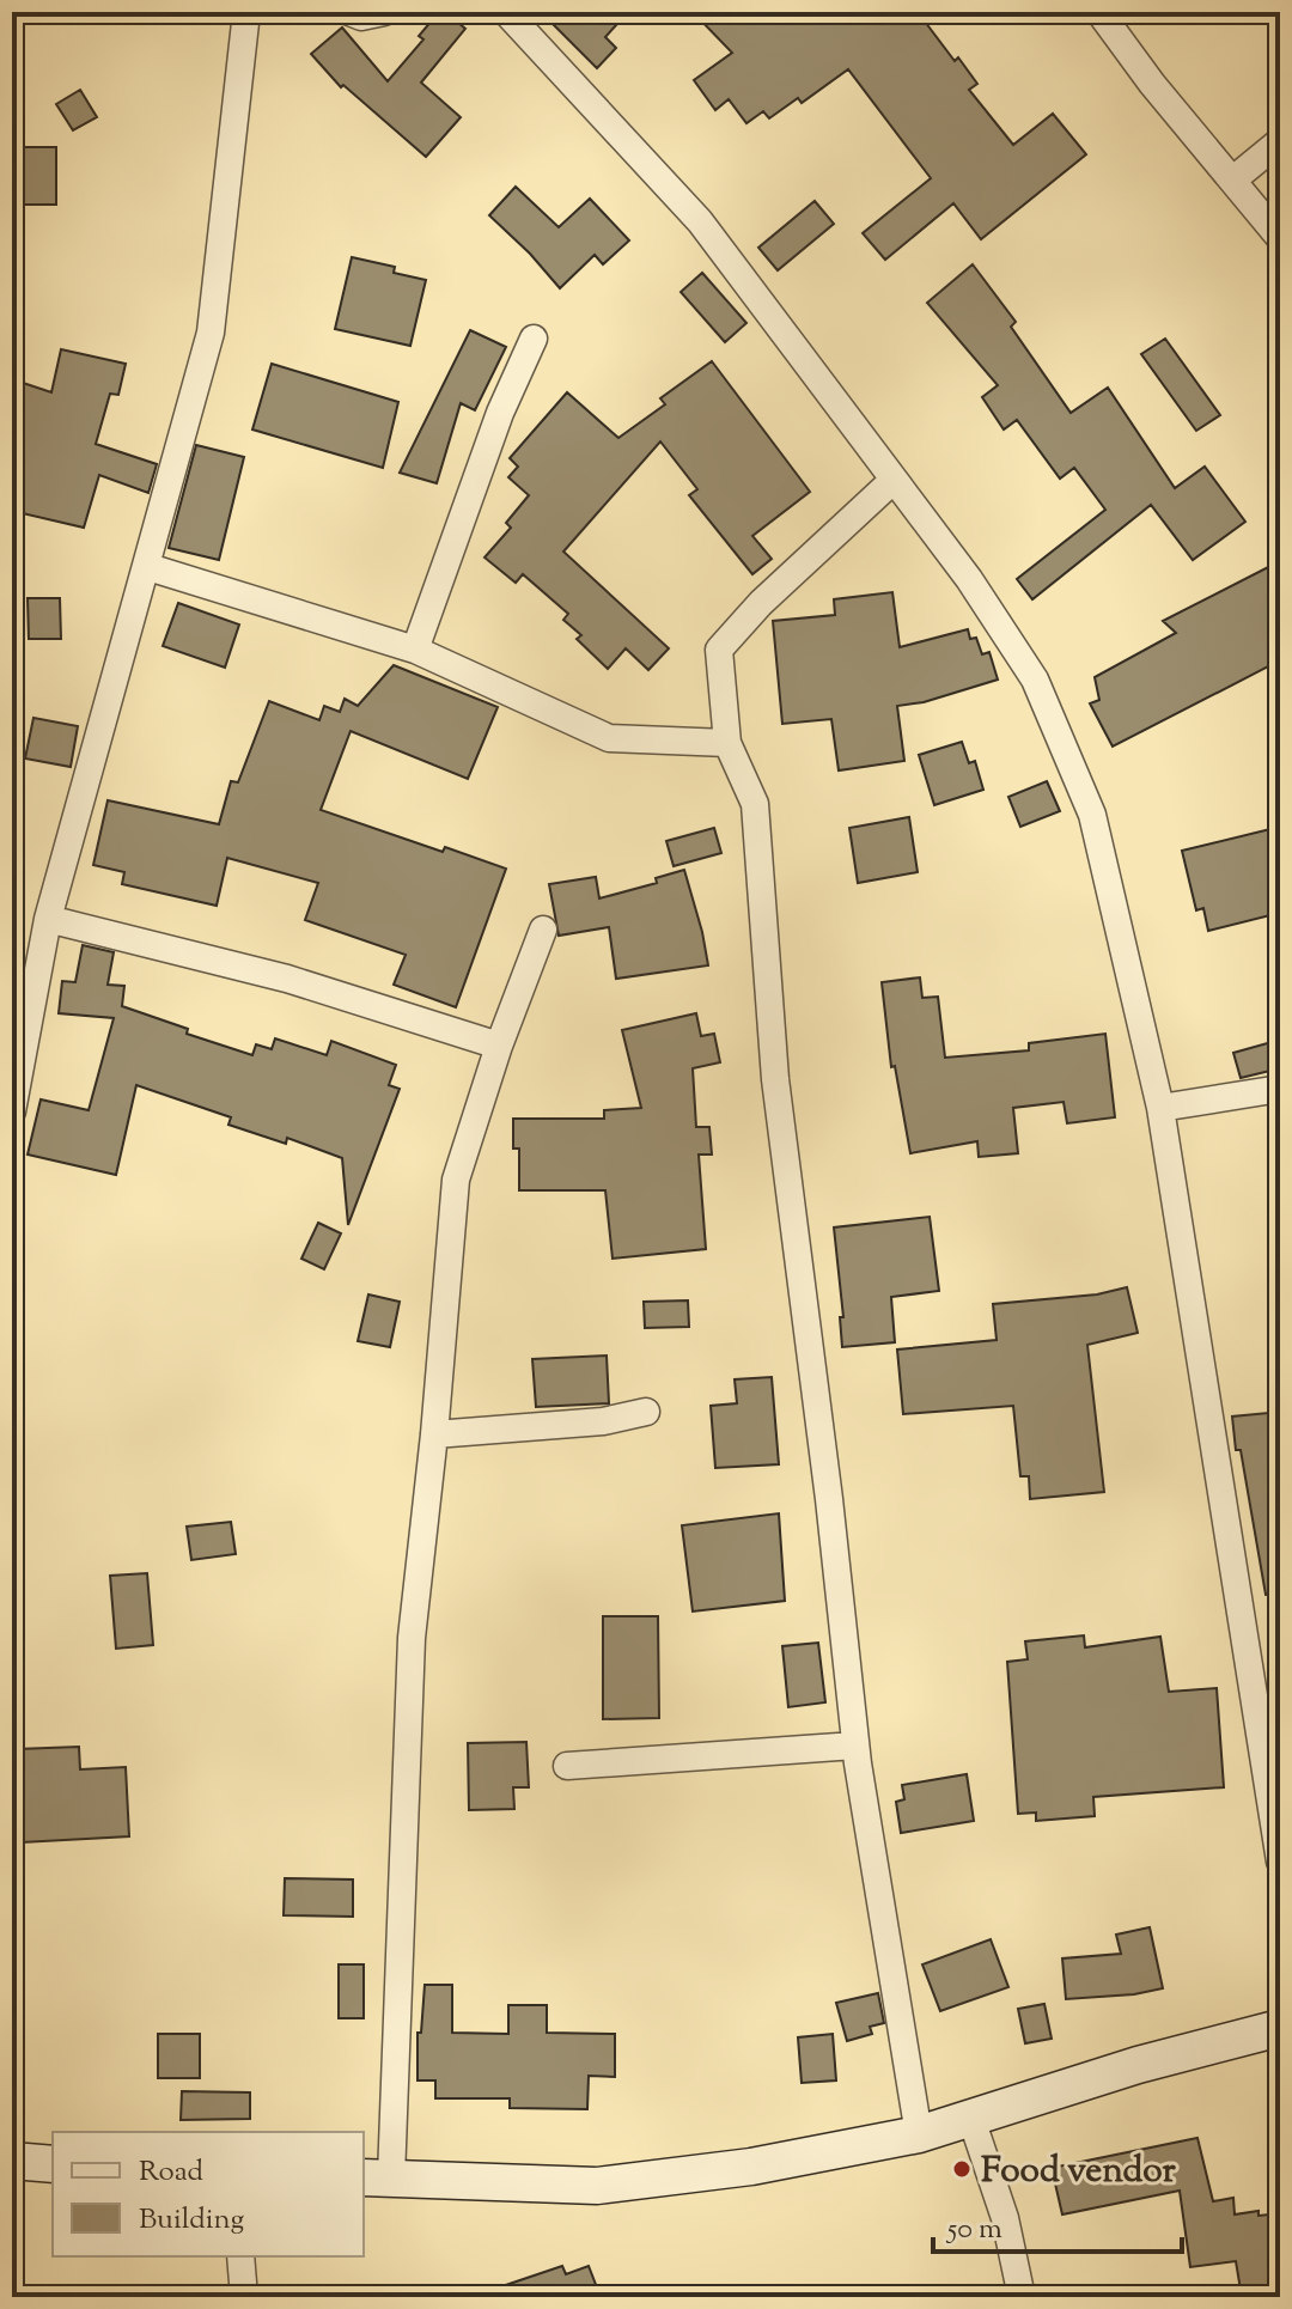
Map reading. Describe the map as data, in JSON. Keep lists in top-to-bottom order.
{
  "places": ["Food vendor"],
  "legend": ["Road", "Building"],
  "scale_bar": "50 m"
}
